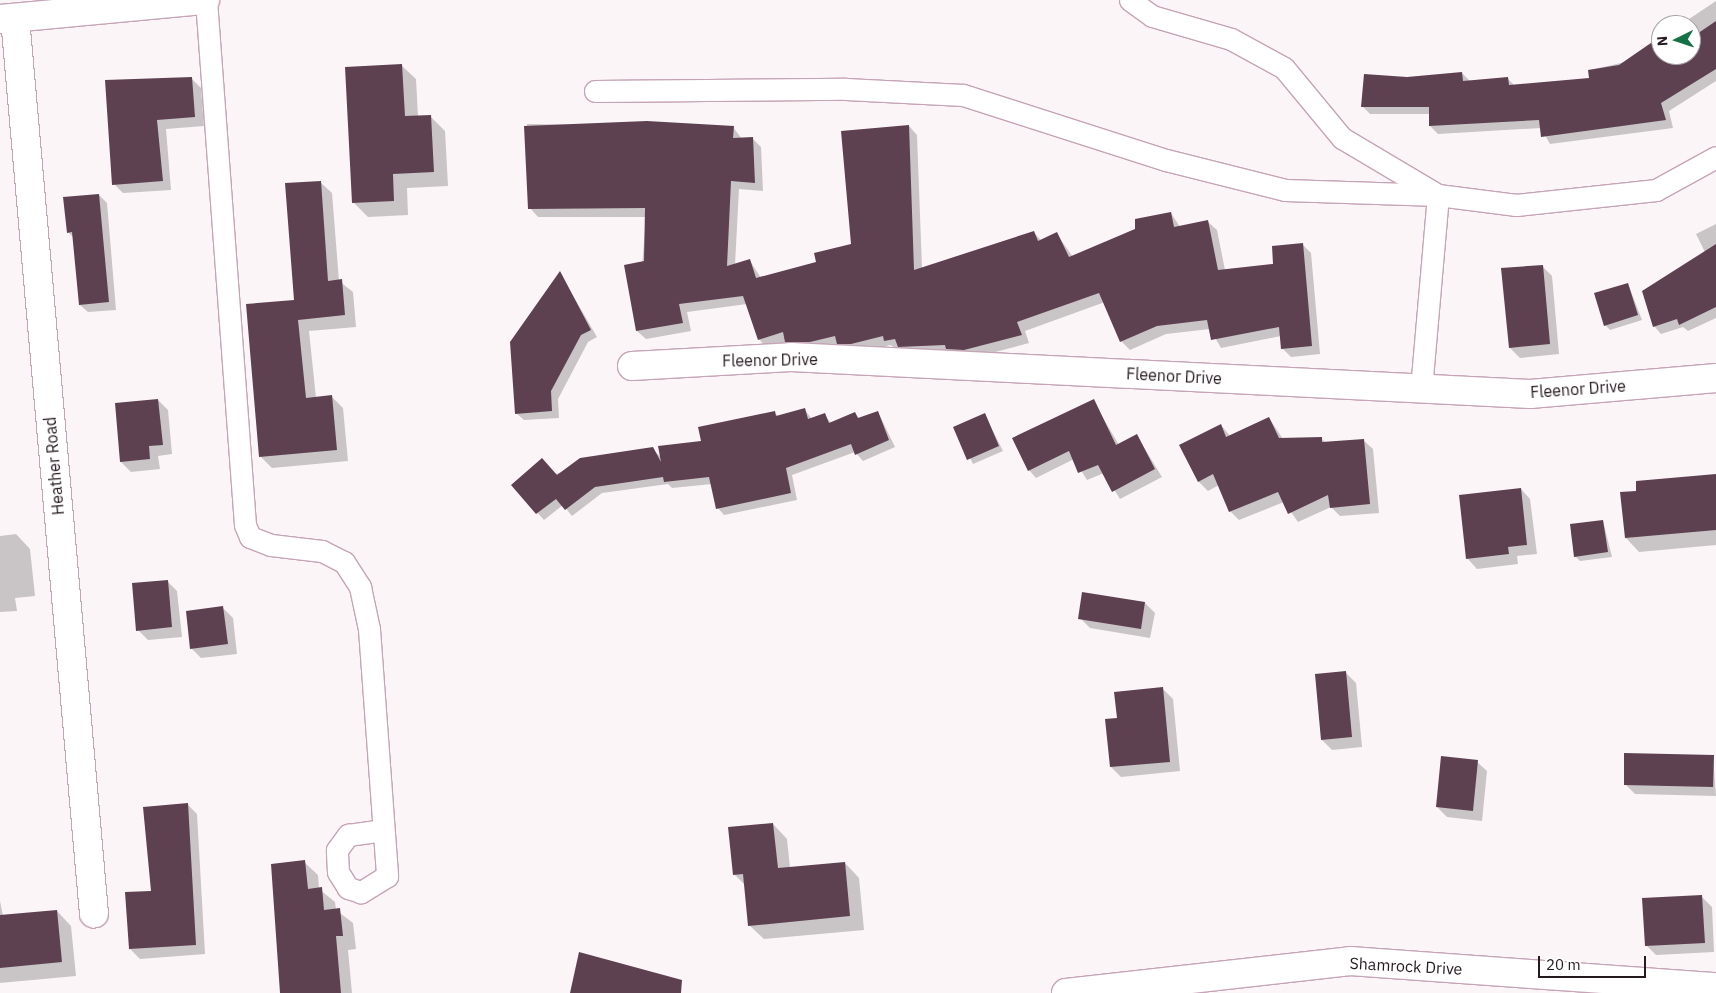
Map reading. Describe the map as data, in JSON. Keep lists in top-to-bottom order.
{
  "streets": {
    "street": ["Fleenor Drive", "Heather Road", "Shamrock Drive"]
  },
  "scale_bar": "20 m",
  "north": "left"
}
